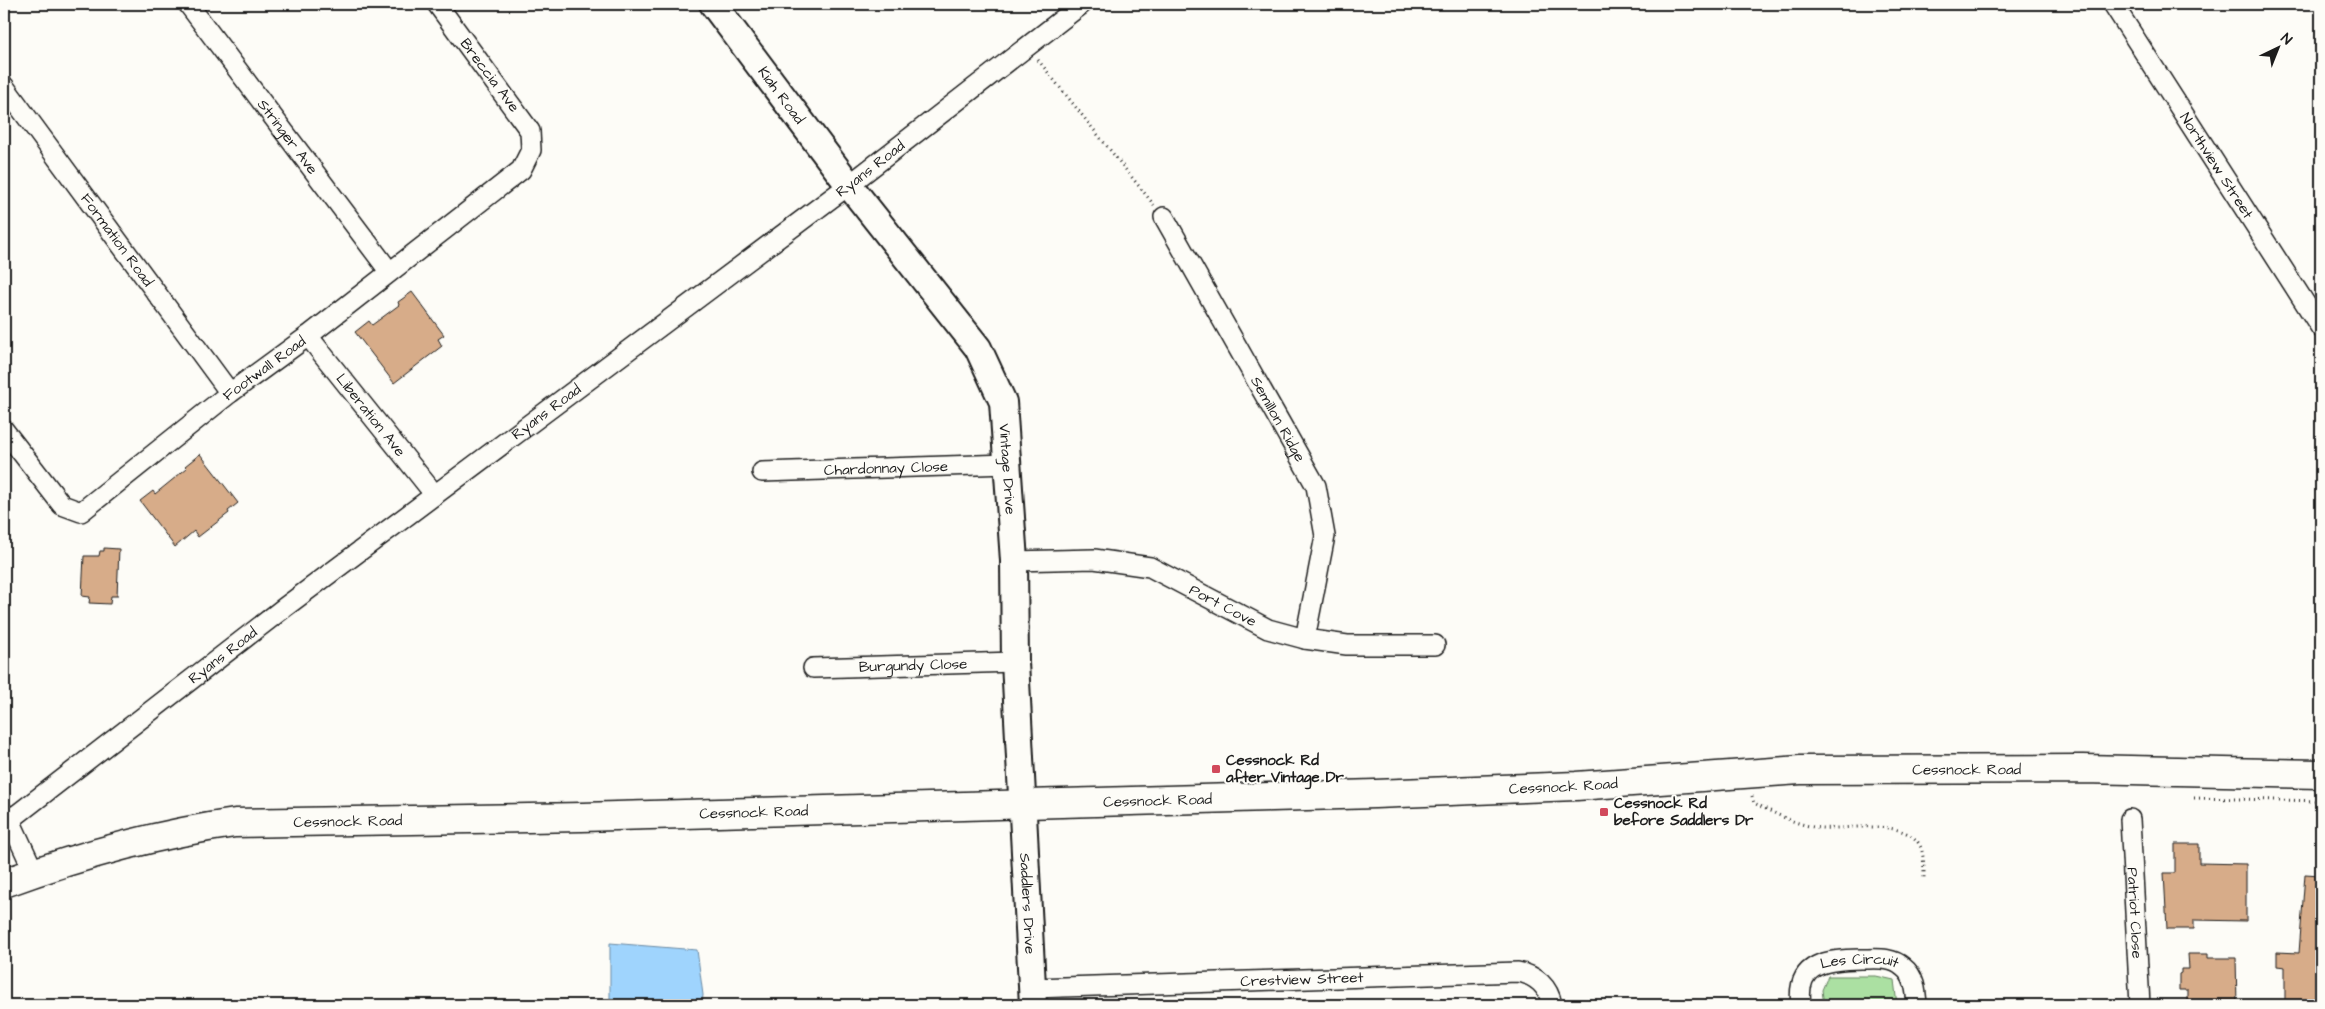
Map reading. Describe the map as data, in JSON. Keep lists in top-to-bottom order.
{
  "streets": {
    "main road": ["Cessnock Road"],
    "street": [
      "Breccia Ave",
      "Kiah Road",
      "Stringer Ave",
      "Northview Street",
      "Ryans Road",
      "Formation Road",
      "Footwall Road",
      "Liberation Ave",
      "Semillon Ridge",
      "Chardonnay Close",
      "Vintage Drive",
      "Port Cove",
      "Burgundy Close",
      "Saddlers Drive",
      "Patriot Close",
      "Les Circuit",
      "Crestview Street"
    ]
  },
  "crossings": [
    ["Breccia Ave", "Footwall Road"],
    ["Kiah Road", "Ryans Road"],
    ["Kiah Road", "Vintage Drive"],
    ["Stringer Ave", "Footwall Road"],
    ["Ryans Road", "Liberation Ave"],
    ["Ryans Road", "Vintage Drive"],
    ["Formation Road", "Footwall Road"],
    ["Footwall Road", "Liberation Ave"],
    ["Semillon Ridge", "Port Cove"],
    ["Chardonnay Close", "Vintage Drive"],
    ["Vintage Drive", "Port Cove"],
    ["Vintage Drive", "Burgundy Close"],
    ["Vintage Drive", "Cessnock Road"],
    ["Vintage Drive", "Saddlers Drive"],
    ["Cessnock Road", "Saddlers Drive"],
    ["Saddlers Drive", "Crestview Street"]
  ],
  "places": {
    "transit": ["Cessnock Rd after Vintage Dr", "Cessnock Rd before Saddlers Dr"]
  },
  "north": "top right"
}
